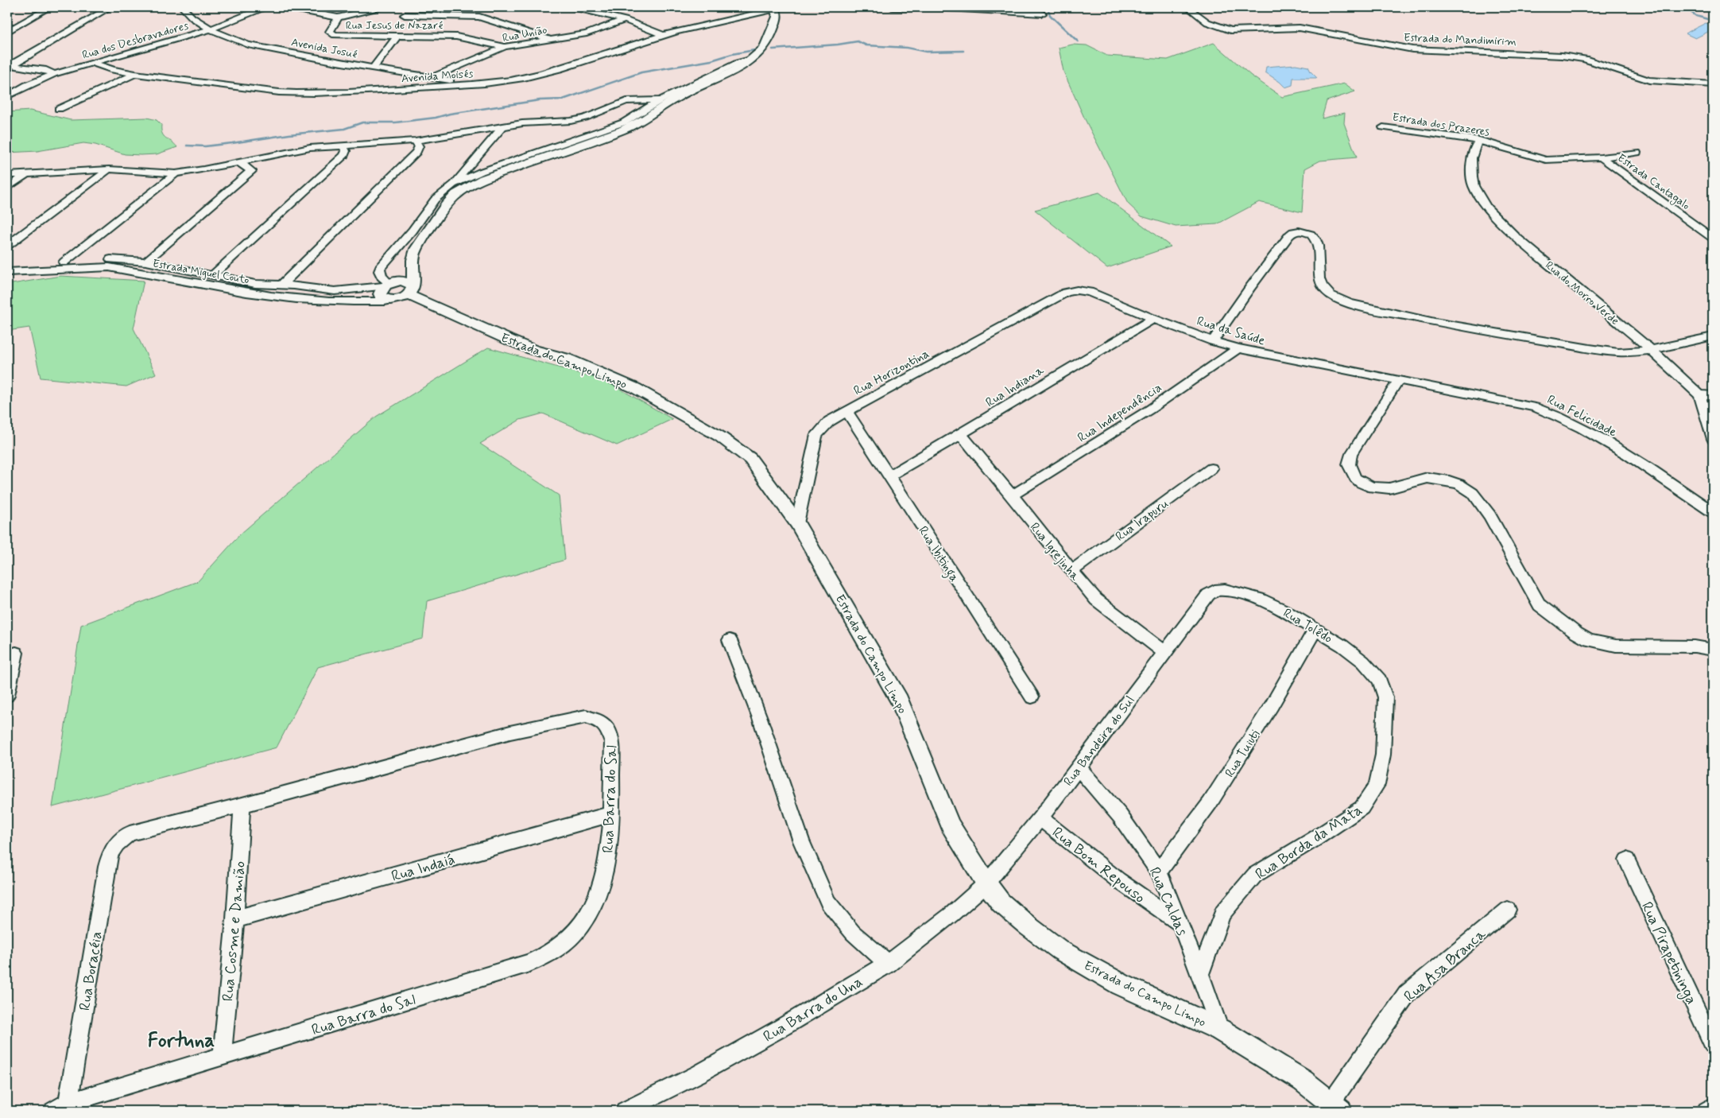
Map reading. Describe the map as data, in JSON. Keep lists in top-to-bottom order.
{
  "streets": {
    "street": [
      "Rua Jesus de Nazaré",
      "Rua União",
      "Estrada do Mandimirim",
      "Rua dos Desbravadores",
      "Avenida Josué",
      "Avenida Moisés",
      "Estrada dos Prazeres",
      "Estrada Cantagalo",
      "Estrada Miguel Couto",
      "Rua do Morro Verde",
      "Rua da Saúde",
      "Estrada do Campo Limpo",
      "Rua Horizontina",
      "Rua Indiana",
      "Rua Independência",
      "Rua Felicidade",
      "Rua Irapuru",
      "Rua Igrejinha",
      "Rua Ibitinga",
      "Rua Tolêdo",
      "Rua Bandeira do Sul",
      "Rua Tuiuti",
      "Rua Barra do Sal",
      "Rua Borda da Mata",
      "Rua Bom Repouso",
      "Rua Indaiá",
      "Rua Caldas",
      "Rua Cosme e Damião",
      "Rua Pirapetininga",
      "Rua Asa Branca",
      "Rua Boracéia",
      "Rua Barra do Una"
    ]
  },
  "crossings": [
    ["Rua Jesus de Nazaré", "Rua União"],
    ["Rua União", "Avenida Josué"],
    ["Rua dos Desbravadores", "Avenida Josué"],
    ["Rua dos Desbravadores", "Avenida Moisés"],
    ["Avenida Josué", "Avenida Moisés"],
    ["Estrada dos Prazeres", "Estrada Cantagalo"],
    ["Estrada dos Prazeres", "Rua do Morro Verde"],
    ["Rua da Saúde", "Rua Horizontina"],
    ["Rua da Saúde", "Rua Indiana"],
    ["Rua da Saúde", "Rua Independência"],
    ["Rua da Saúde", "Rua Felicidade"],
    ["Estrada do Campo Limpo", "Rua Horizontina"],
    ["Estrada do Campo Limpo", "Rua Bandeira do Sul"],
    ["Estrada do Campo Limpo", "Rua Caldas"],
    ["Estrada do Campo Limpo", "Rua Asa Branca"],
    ["Estrada do Campo Limpo", "Rua Barra do Una"],
    ["Rua Horizontina", "Rua Ibitinga"],
    ["Rua Indiana", "Rua Igrejinha"],
    ["Rua Indiana", "Rua Ibitinga"],
    ["Rua Independência", "Rua Igrejinha"],
    ["Rua Irapuru", "Rua Igrejinha"],
    ["Rua Igrejinha", "Rua Bandeira do Sul"],
    ["Rua Tolêdo", "Rua Bandeira do Sul"],
    ["Rua Tolêdo", "Rua Tuiuti"],
    ["Rua Tolêdo", "Rua Borda da Mata"],
    ["Rua Bandeira do Sul", "Rua Bom Repouso"],
    ["Rua Bandeira do Sul", "Rua Caldas"],
    ["Rua Bandeira do Sul", "Rua Barra do Una"],
    ["Rua Tuiuti", "Rua Caldas"],
    ["Rua Barra do Sal", "Rua Indaiá"],
    ["Rua Barra do Sal", "Rua Cosme e Damião"],
    ["Rua Barra do Sal", "Rua Boracéia"],
    ["Rua Borda da Mata", "Rua Caldas"],
    ["Rua Bom Repouso", "Rua Caldas"],
    ["Rua Indaiá", "Rua Cosme e Damião"]
  ],
  "districts": ["Fortuna"]
}
